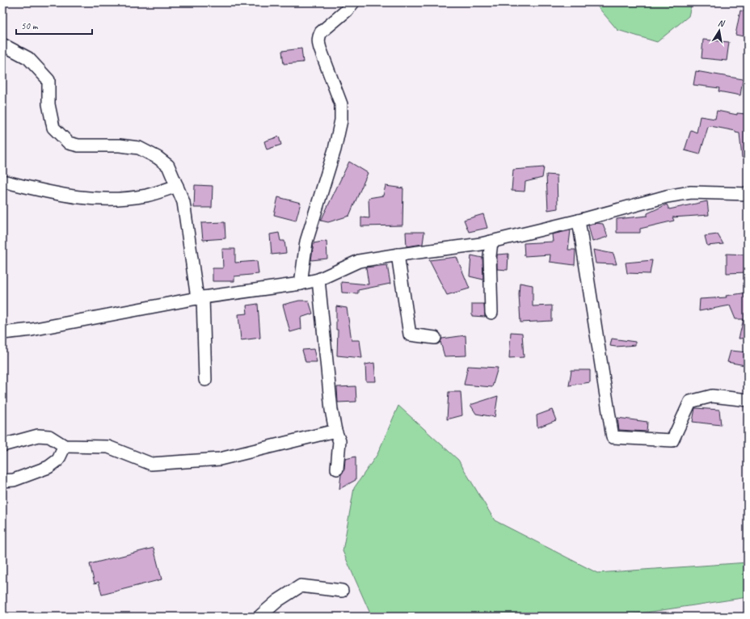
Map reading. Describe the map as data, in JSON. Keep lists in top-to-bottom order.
{
  "scale_bar": "50 m",
  "north": "top"
}
